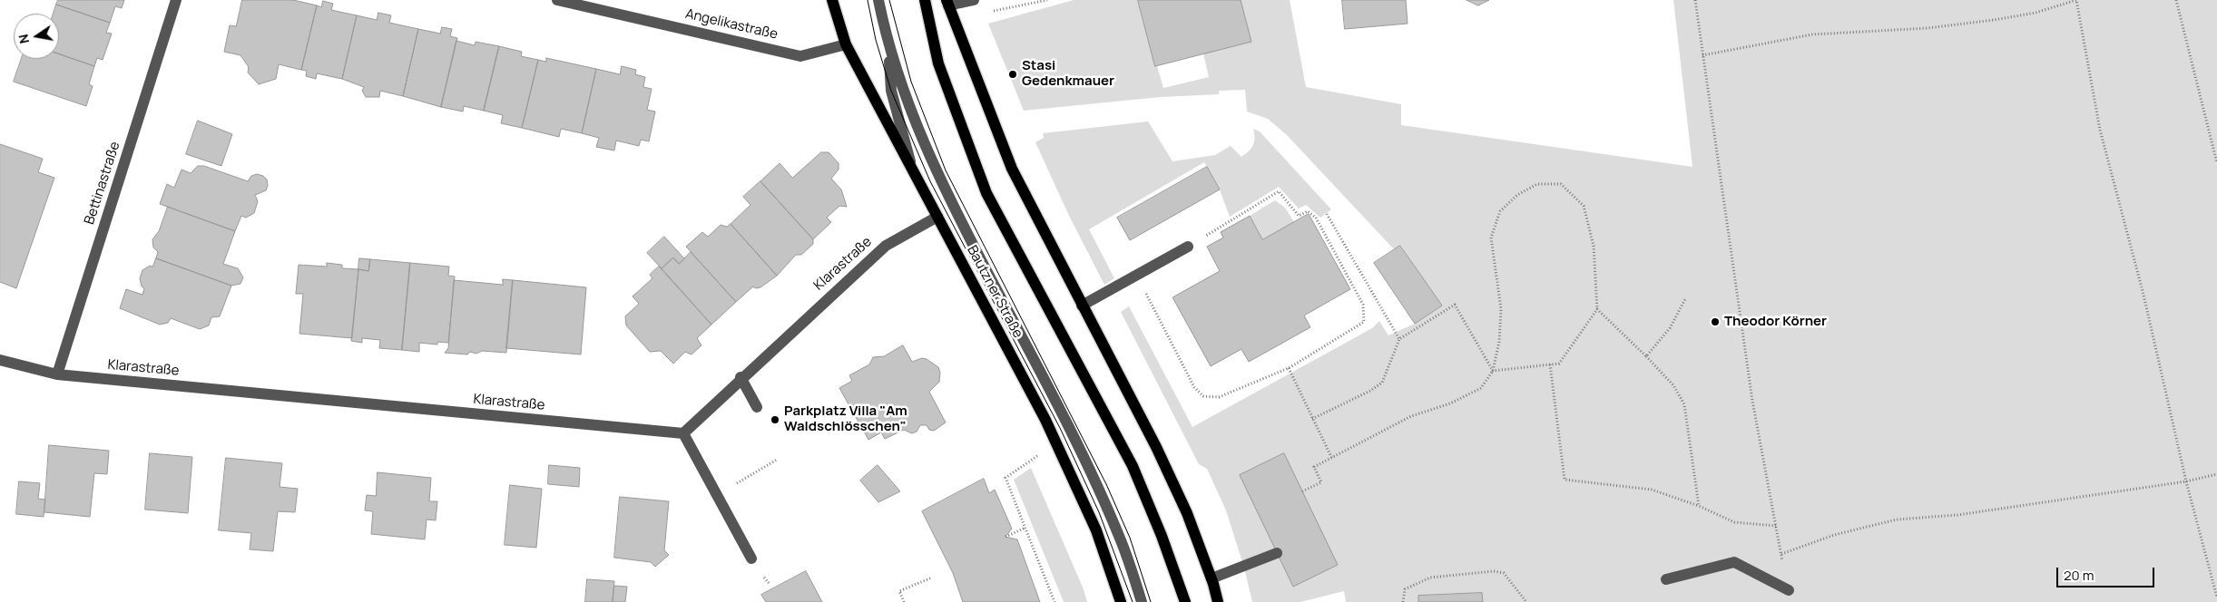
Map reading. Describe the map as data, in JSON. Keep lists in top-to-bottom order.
{
  "streets": {
    "main road": ["Bautzner Straße"],
    "street": ["Angelikastraße", "Bettinastraße", "Klarastraße"]
  },
  "crossings": [
    ["Angelikastraße", "Bautzner Straße"],
    ["Bettinastraße", "Klarastraße"],
    ["Klarastraße", "Bautzner Straße"]
  ],
  "places": ["Stasi Gedenkmauer", "Theodor Körner", "Parkplatz Villa \"Am Waldschlösschen\""],
  "scale_bar": "20 m",
  "north": "left"
}
